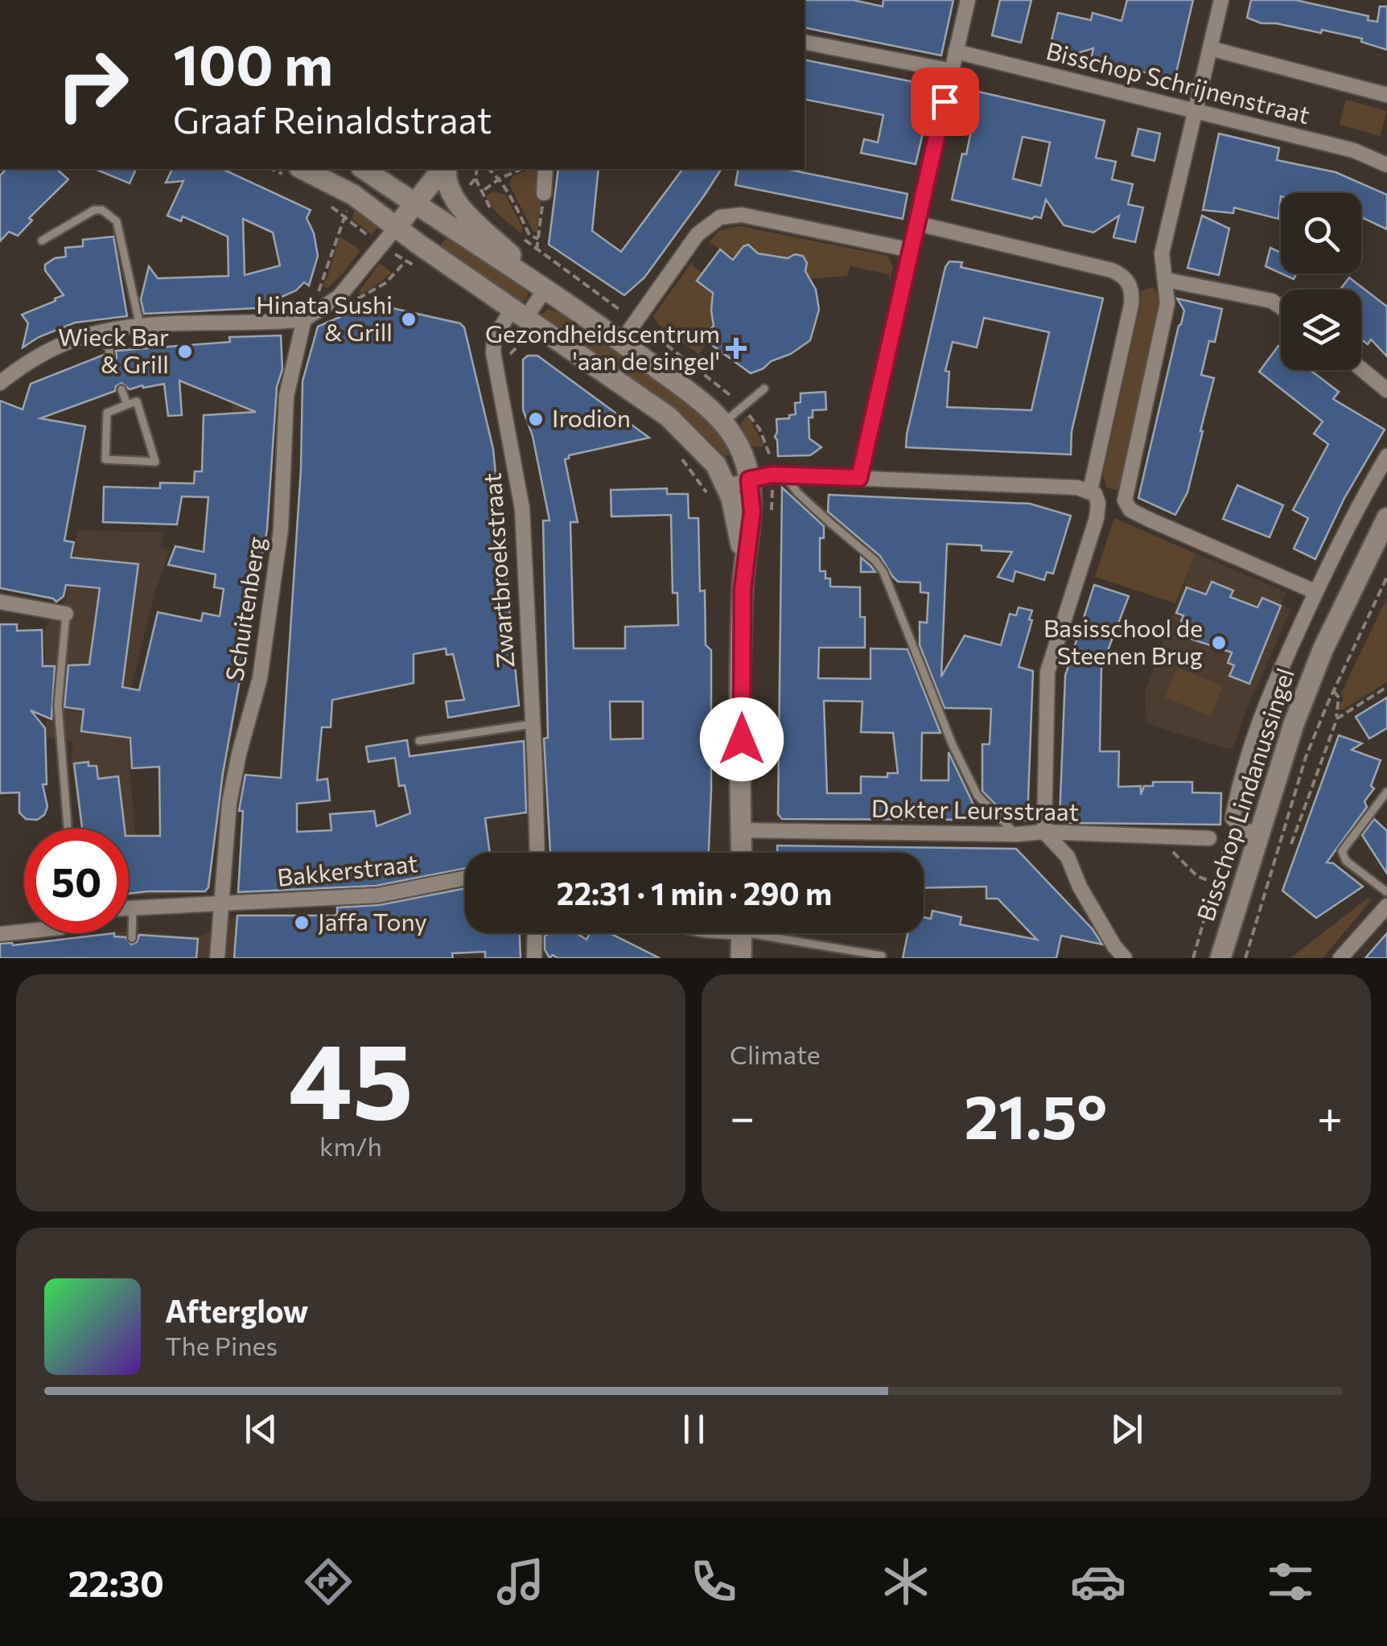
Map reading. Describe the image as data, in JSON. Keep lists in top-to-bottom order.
{
  "streets": {
    "main road": ["Bisschop Lindanussingel"],
    "street": [
      "Bisschop Schrijnenstraat",
      "Zwartbroekstraat",
      "Schuitenberg",
      "Dokter Leursstraat",
      "Bakkerstraat"
    ]
  },
  "crossings": [
    ["Schuitenberg", "Bakkerstraat"]
  ],
  "places": {
    "other": [
      "Hinata Sushi & Grill",
      "Wieck Bar & Grill",
      "Irodion",
      "Basisschool de Steenen Brug",
      "Jaffa Tony"
    ],
    "health": ["Gezondheidscentrum 'aan de singel'"]
  },
  "page": {
    "turn": ["100 m", "Graaf Reinaldstraat"],
    "limit": "50",
    "trip": "22:31 · 1 min · 290 m",
    "tile": [
      ["45", "km/h"],
      "Climate"
    ],
    "heat": ["−", "21.5°", "+"],
    "song": ["Afterglow", "The Pines"],
    "tabs": "22:30"
  }
}
